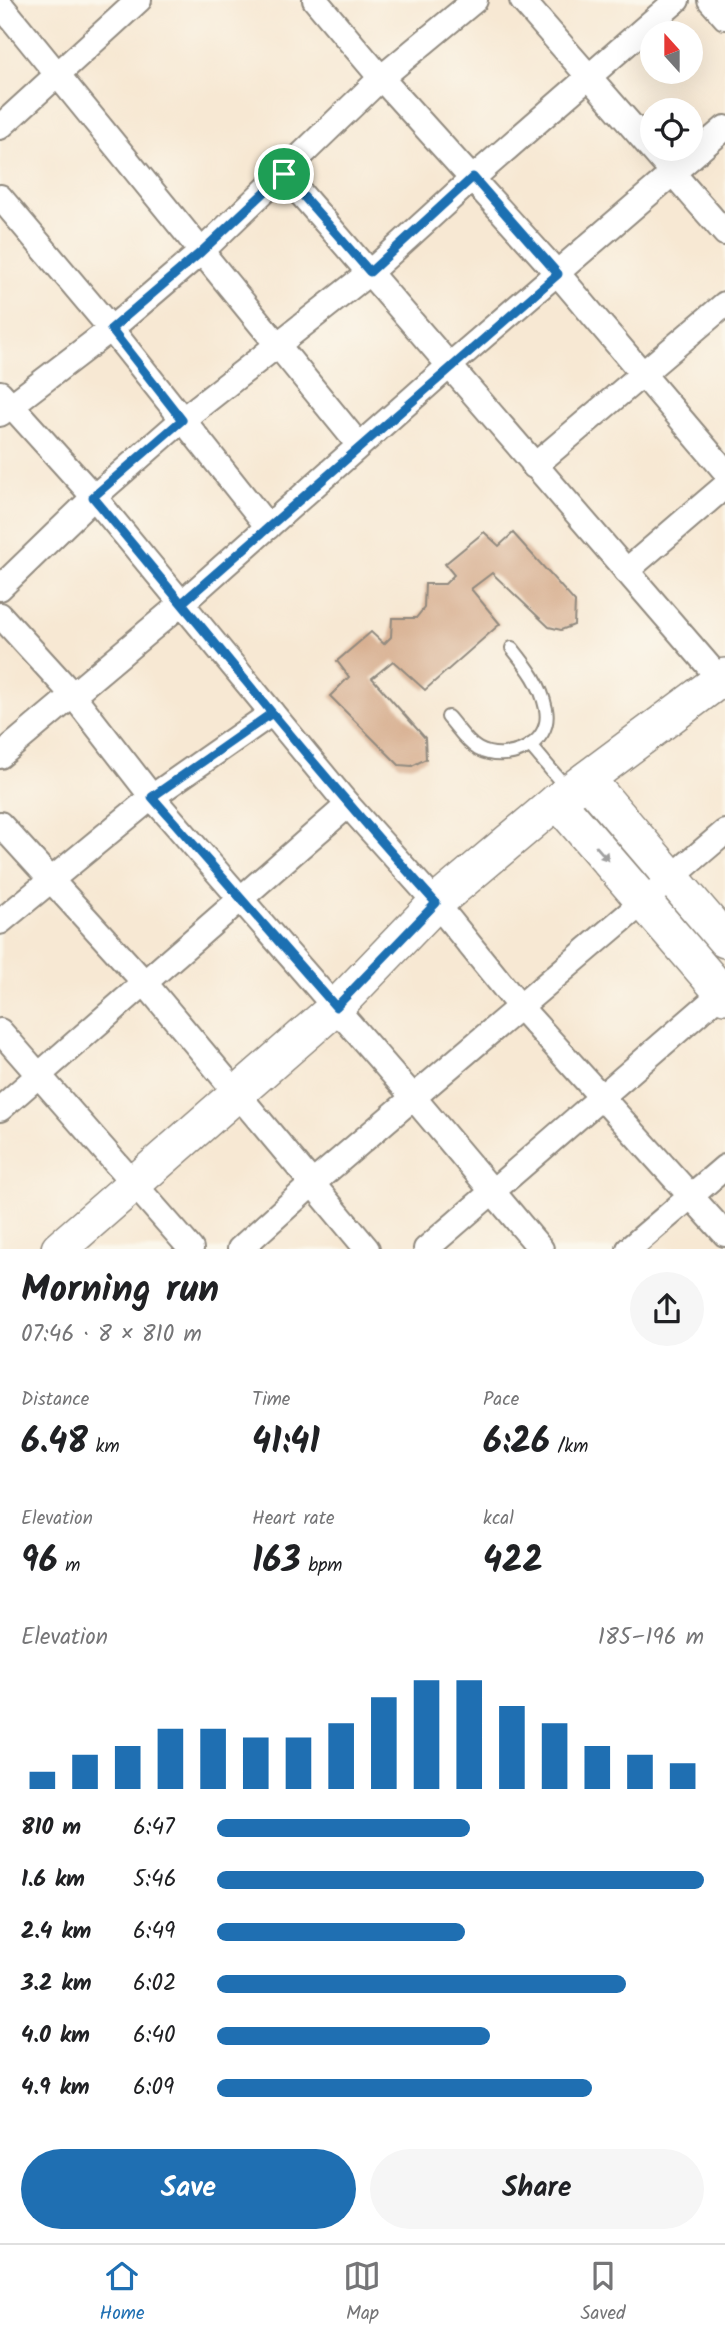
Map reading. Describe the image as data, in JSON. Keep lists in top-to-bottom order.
{
  "north": "top",
  "page": {
    "heading": ["Morning run", "07:46 · 8 × 810 m"],
    "stats": [
      ["Distance", "6.48 km"],
      ["Time", "41:41"],
      ["Pace", "6:26 /km"],
      ["Elevation", "96 m"],
      ["Heart rate", "163 bpm"],
      ["kcal", "422"]
    ],
    "chart": ["Elevation", "185–196 m"],
    "list": [
      {
        "name": "810 m",
        "note": "6:47"
      },
      {
        "name": "1.6 km",
        "note": "5:46"
      },
      {
        "name": "2.4 km",
        "note": "6:49"
      },
      {
        "name": "3.2 km",
        "note": "6:02"
      },
      {
        "name": "4.0 km",
        "note": "6:40"
      },
      {
        "name": "4.9 km",
        "note": "6:09"
      }
    ],
    "buttons": ["Save", "Share"],
    "tabs": ["Home", "Map", "Saved"]
  }
}
